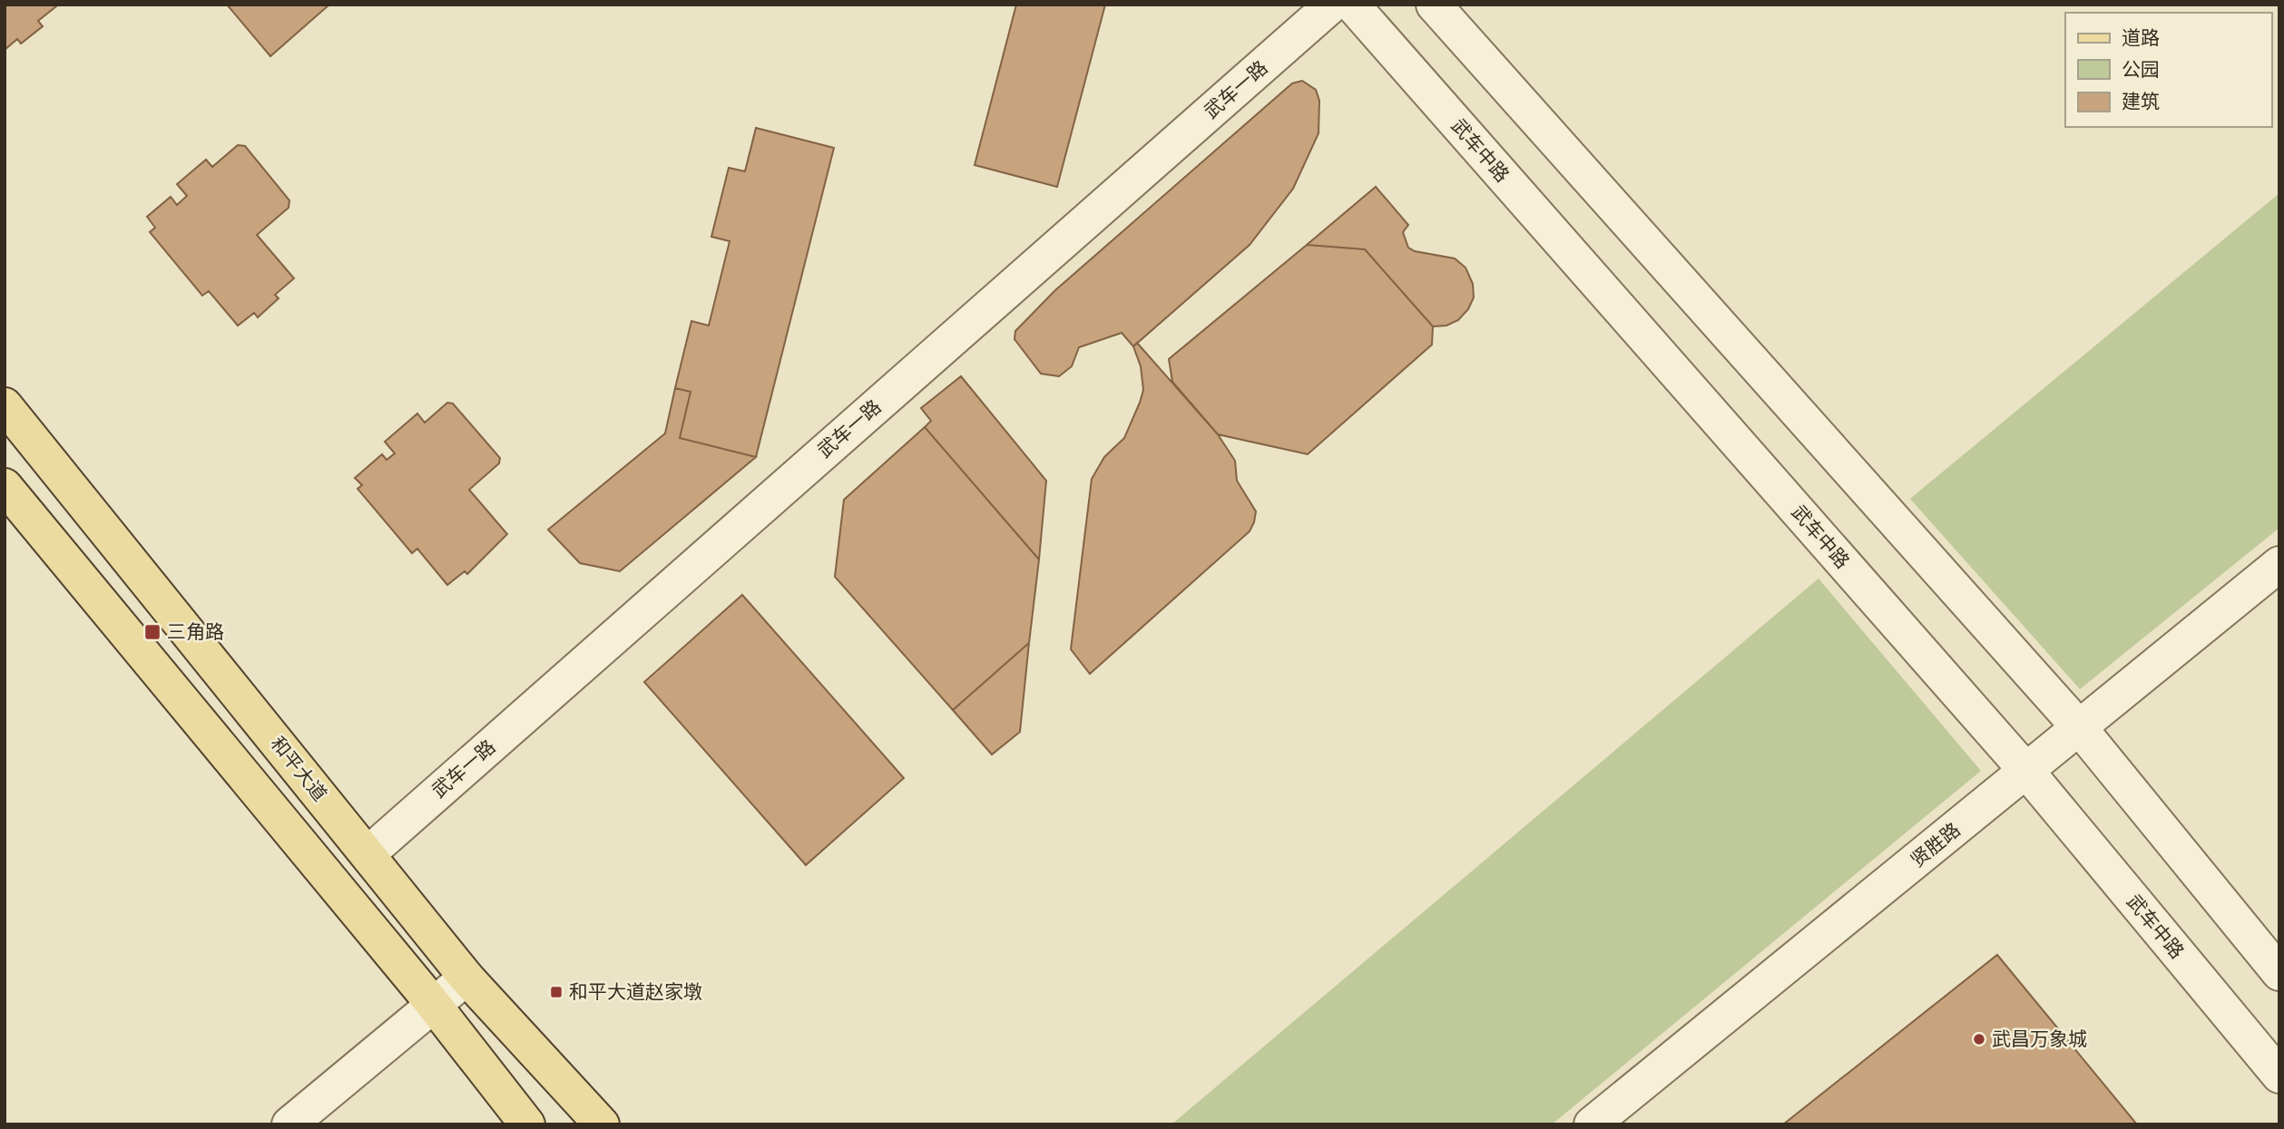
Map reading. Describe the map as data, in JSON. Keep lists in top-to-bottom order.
{
  "streets": {
    "main road": ["和平大道"],
    "street": ["武车一路", "武车中路", "贤胜路"]
  },
  "crossings": [
    ["武车一路", "和平大道"],
    ["武车中路", "贤胜路"]
  ],
  "places": {
    "transit": ["三角路", "和平大道赵家墩"],
    "other": ["武昌万象城"]
  },
  "legend": ["道路", "公园", "建筑"]
}
